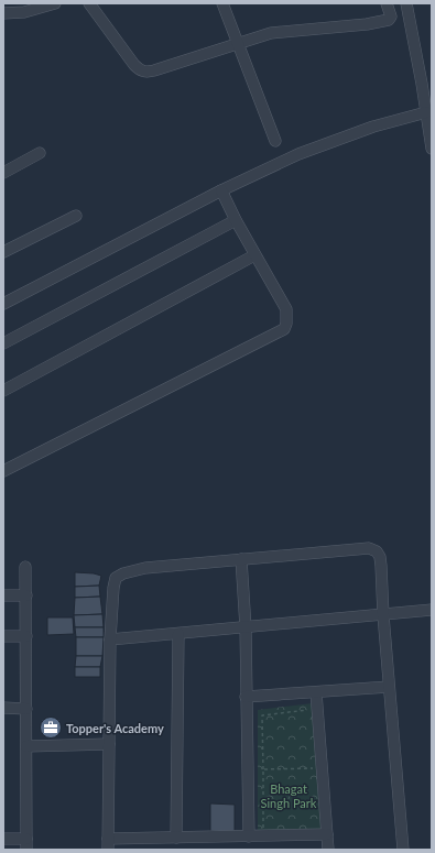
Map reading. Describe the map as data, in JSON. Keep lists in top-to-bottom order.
{
  "parks": ["Bhagat Singh Park"],
  "places": {
    "office": ["Topper's Academy"]
  }
}
